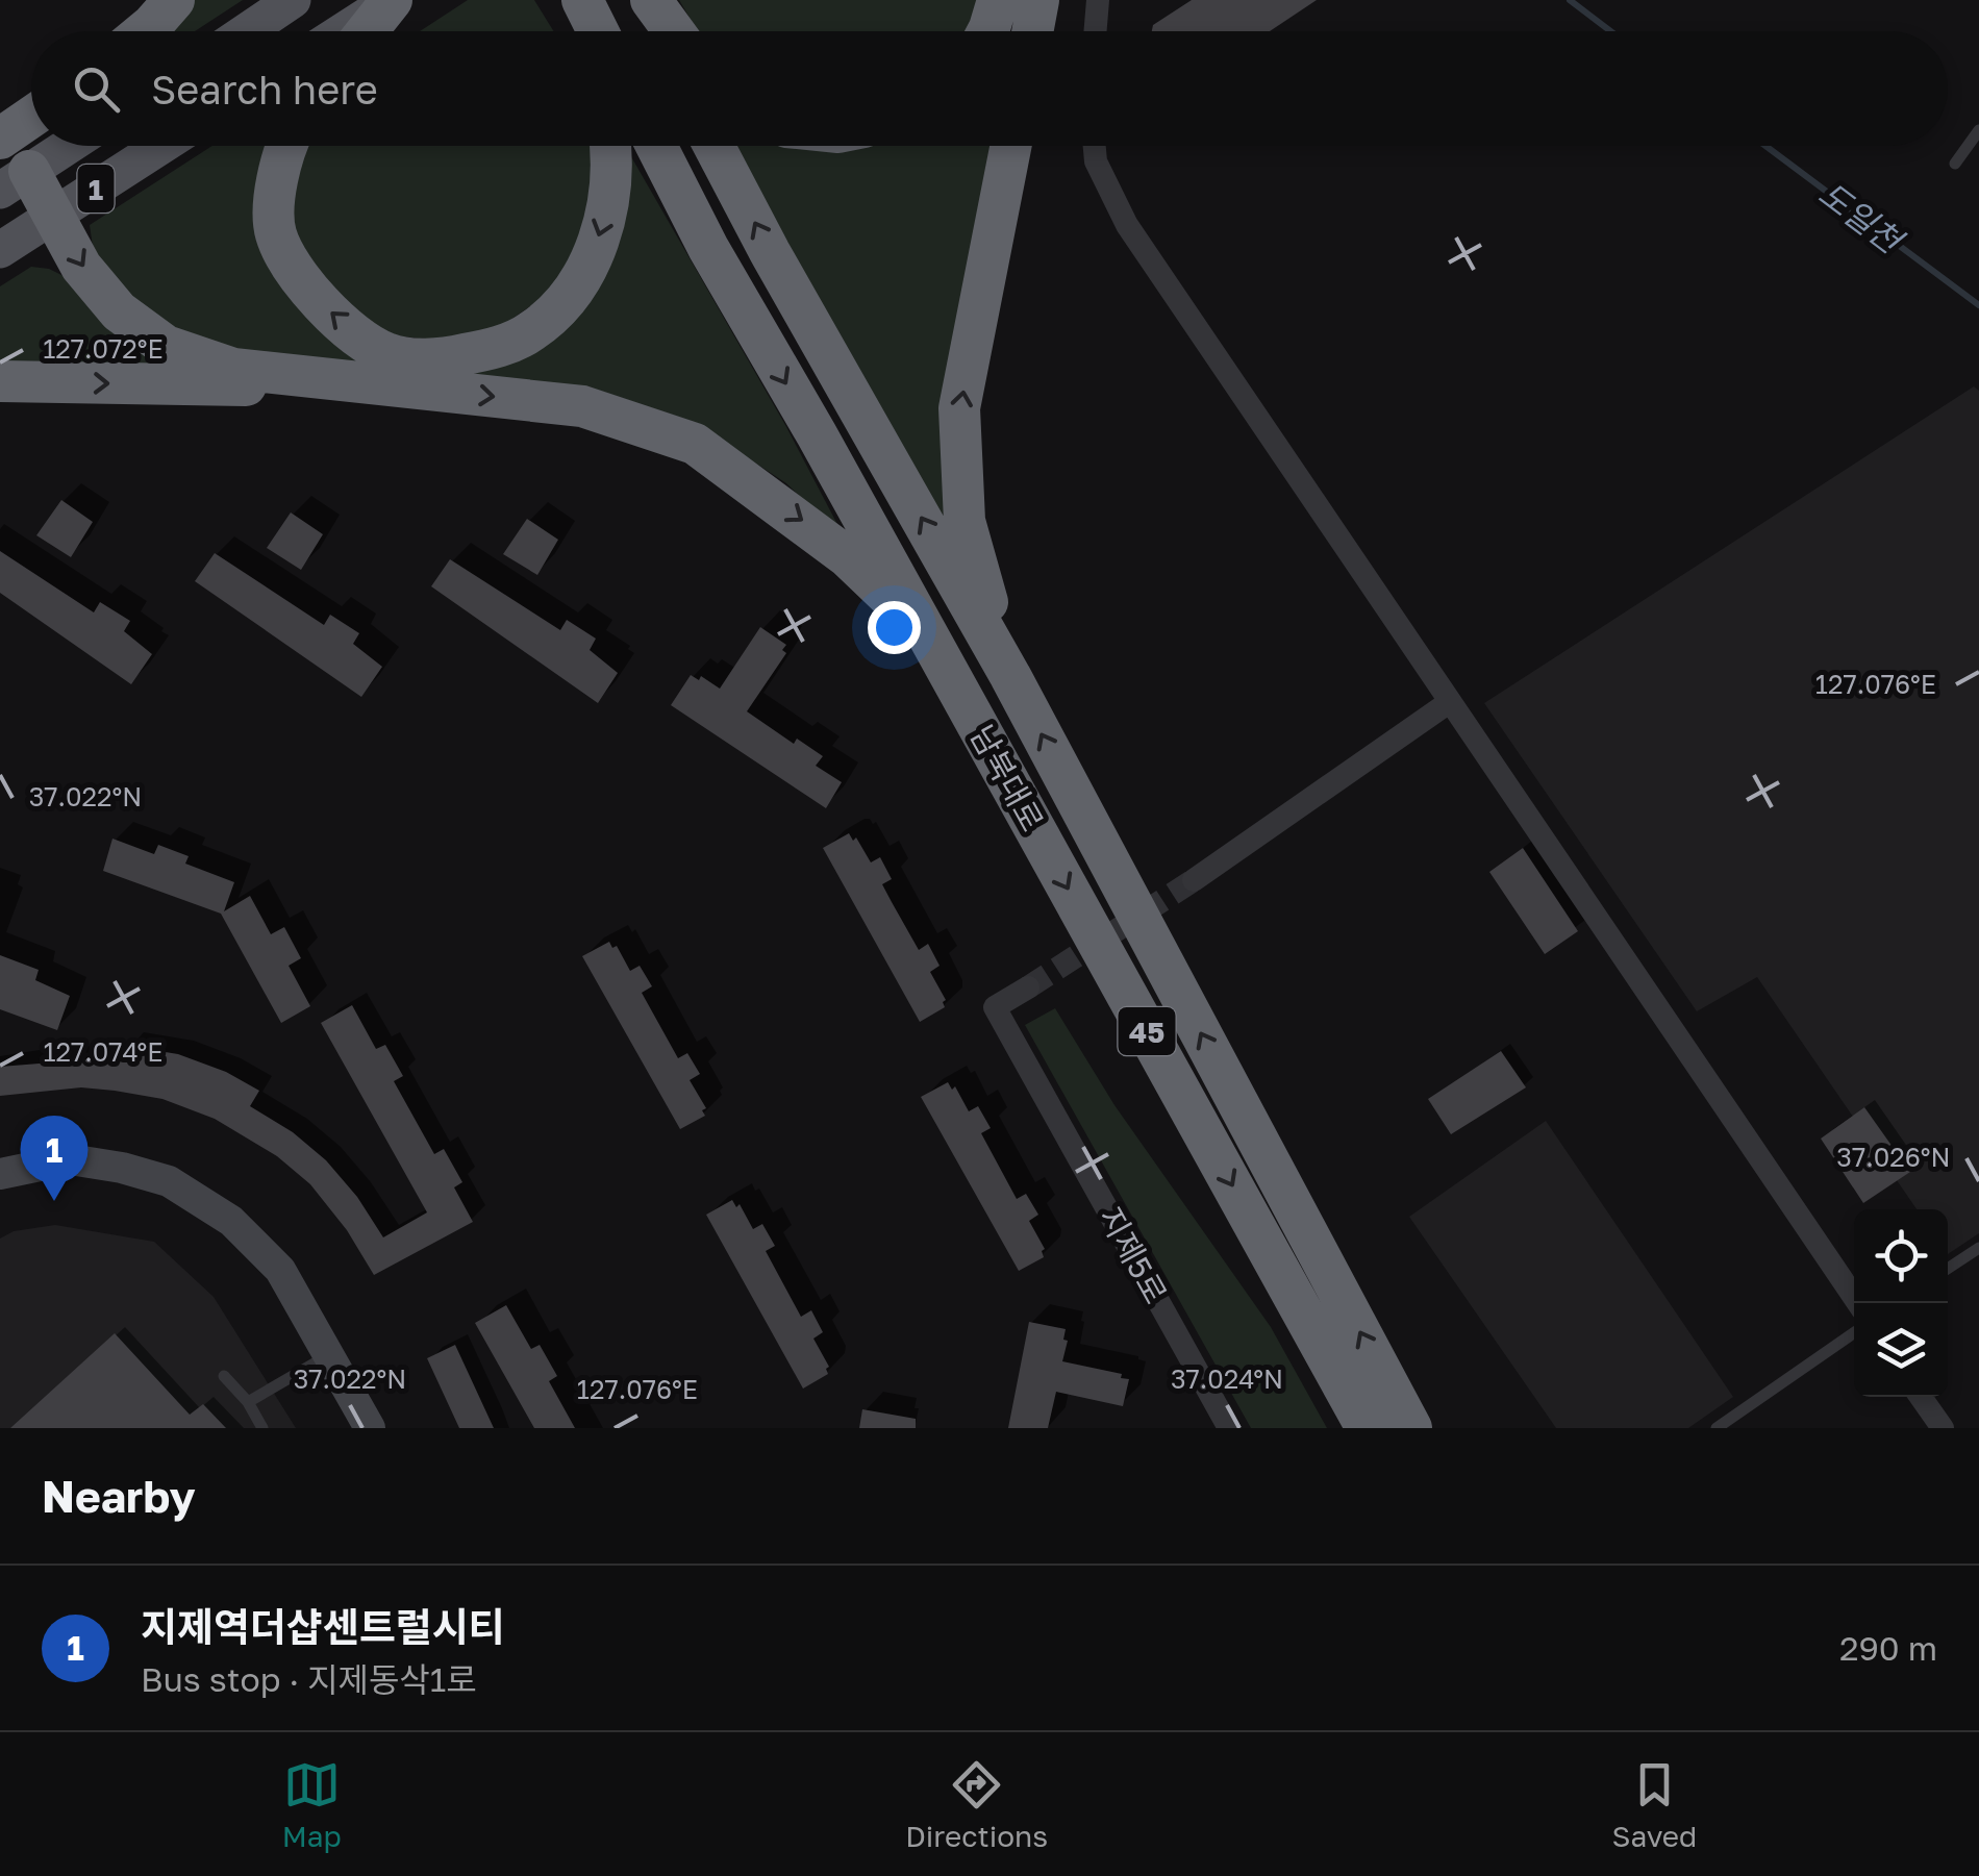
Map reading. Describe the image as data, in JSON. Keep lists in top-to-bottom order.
{
  "streets": {
    "highway": ["남북대로", "45"],
    "main road": ["1"],
    "street": ["지제5로"]
  },
  "water": ["도일천"],
  "page": {
    "search": "Search here",
    "pins": "1",
    "heading": "Nearby",
    "list": [
      {
        "mark": "1",
        "name": "지제역더샵센트럴시티",
        "note": "Bus stop · 지제동삭1로",
        "value": "290 m"
      }
    ],
    "nav": ["Map", "Directions", "Saved"]
  },
  "coordinates": [
    "127.072°E",
    "127.076°E",
    "37.022°N",
    "127.074°E",
    "37.026°N",
    "37.024°N"
  ]
}
